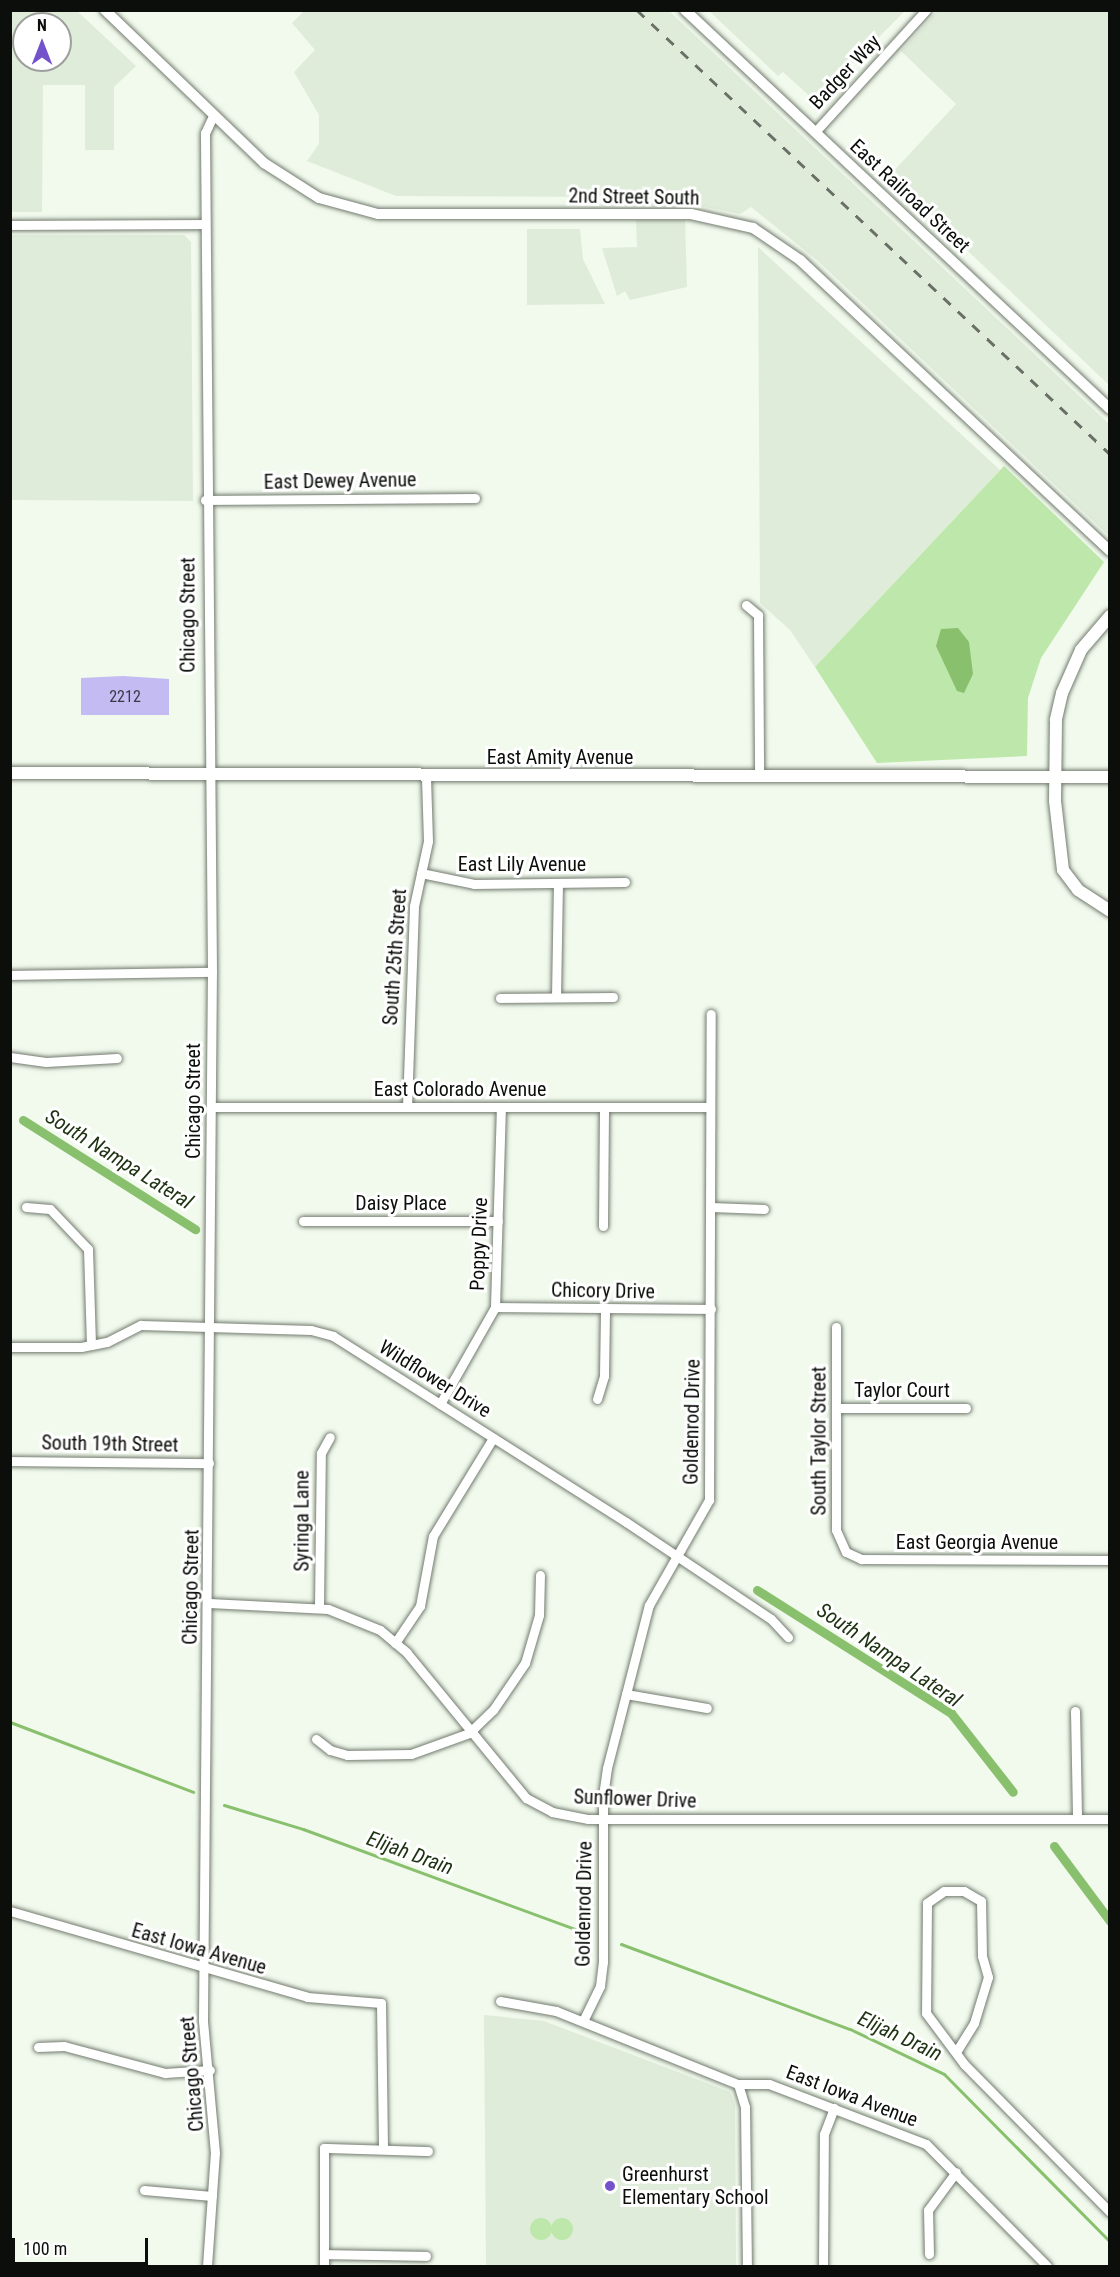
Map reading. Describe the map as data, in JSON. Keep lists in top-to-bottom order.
{
  "streets": {
    "main road": ["East Amity Avenue"],
    "street": [
      "Badger Way",
      "East Railroad Street",
      "2nd Street South",
      "East Dewey Avenue",
      "Chicago Street",
      "East Lily Avenue",
      "South 25th Street",
      "East Colorado Avenue",
      "Daisy Place",
      "Poppy Drive",
      "Chicory Drive",
      "Wildflower Drive",
      "Taylor Court",
      "Goldenrod Drive",
      "South Taylor Street",
      "South 19th Street",
      "Syringa Lane",
      "East Georgia Avenue",
      "Sunflower Drive",
      "East Iowa Avenue"
    ]
  },
  "crossings": [
    ["Badger Way", "East Railroad Street"],
    ["2nd Street South", "Chicago Street"],
    ["East Dewey Avenue", "Chicago Street"],
    ["Chicago Street", "East Amity Avenue"],
    ["Chicago Street", "East Colorado Avenue"],
    ["Chicago Street", "Wildflower Drive"],
    ["Chicago Street", "South 19th Street"],
    ["Chicago Street", "Sunflower Drive"],
    ["Chicago Street", "East Iowa Avenue"],
    ["East Amity Avenue", "South 25th Street"],
    ["East Lily Avenue", "South 25th Street"],
    ["South 25th Street", "East Colorado Avenue"],
    ["East Colorado Avenue", "Poppy Drive"],
    ["East Colorado Avenue", "Goldenrod Drive"],
    ["Daisy Place", "Poppy Drive"],
    ["Poppy Drive", "Chicory Drive"],
    ["Poppy Drive", "Wildflower Drive"],
    ["Chicory Drive", "Goldenrod Drive"],
    ["Wildflower Drive", "Goldenrod Drive"],
    ["Taylor Court", "South Taylor Street"],
    ["Goldenrod Drive", "Sunflower Drive"],
    ["Goldenrod Drive", "East Iowa Avenue"],
    ["South Taylor Street", "East Georgia Avenue"],
    ["Syringa Lane", "Sunflower Drive"]
  ],
  "water": ["South Nampa Lateral", "Elijah Drain"],
  "places": ["Greenhurst Elementary School"],
  "house_numbers": ["2212"],
  "scale_bar": "100 m",
  "north": "top"
}
